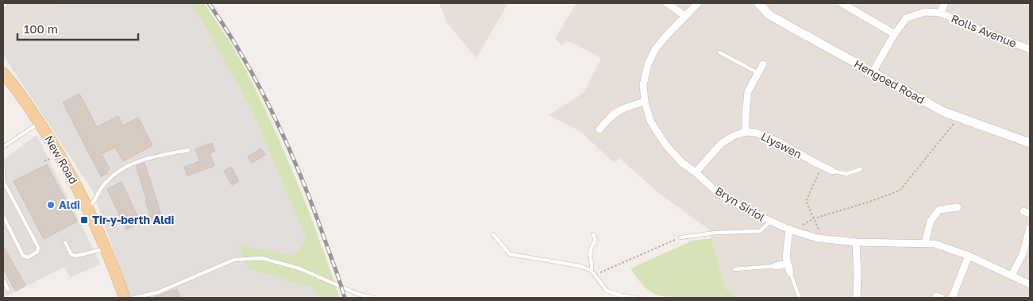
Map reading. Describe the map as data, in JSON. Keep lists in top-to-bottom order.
{
  "streets": {
    "main road": ["New Road"],
    "street": [
      "Rolls Avenue",
      "Hengoed Road",
      "Llyswen",
      "Bryn Siriol"
    ]
  },
  "crossings": [
    ["Rolls Avenue", "Hengoed Road"],
    ["Llyswen", "Bryn Siriol"]
  ],
  "places": {
    "other": ["Aldi"],
    "transit": ["Tir-y-berth Aldi"]
  },
  "scale_bar": "100 m"
}
